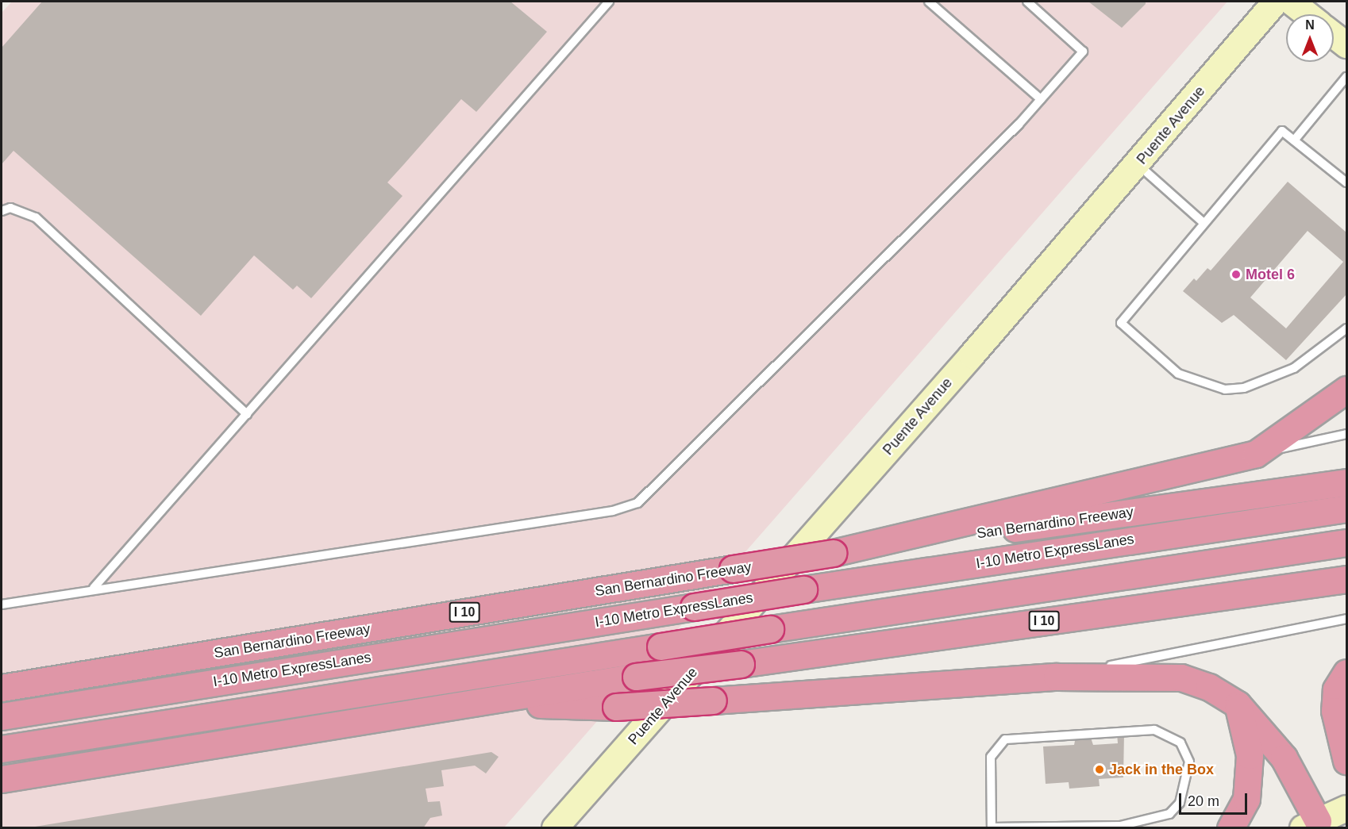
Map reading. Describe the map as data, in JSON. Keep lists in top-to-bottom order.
{
  "streets": {
    "highway": ["San Bernardino Freeway", "I-10 Metro ExpressLanes", "I 10"],
    "main road": ["Puente Avenue"]
  },
  "places": ["Motel 6", "Jack in the Box"],
  "scale_bar": "20 m",
  "north": "top"
}
